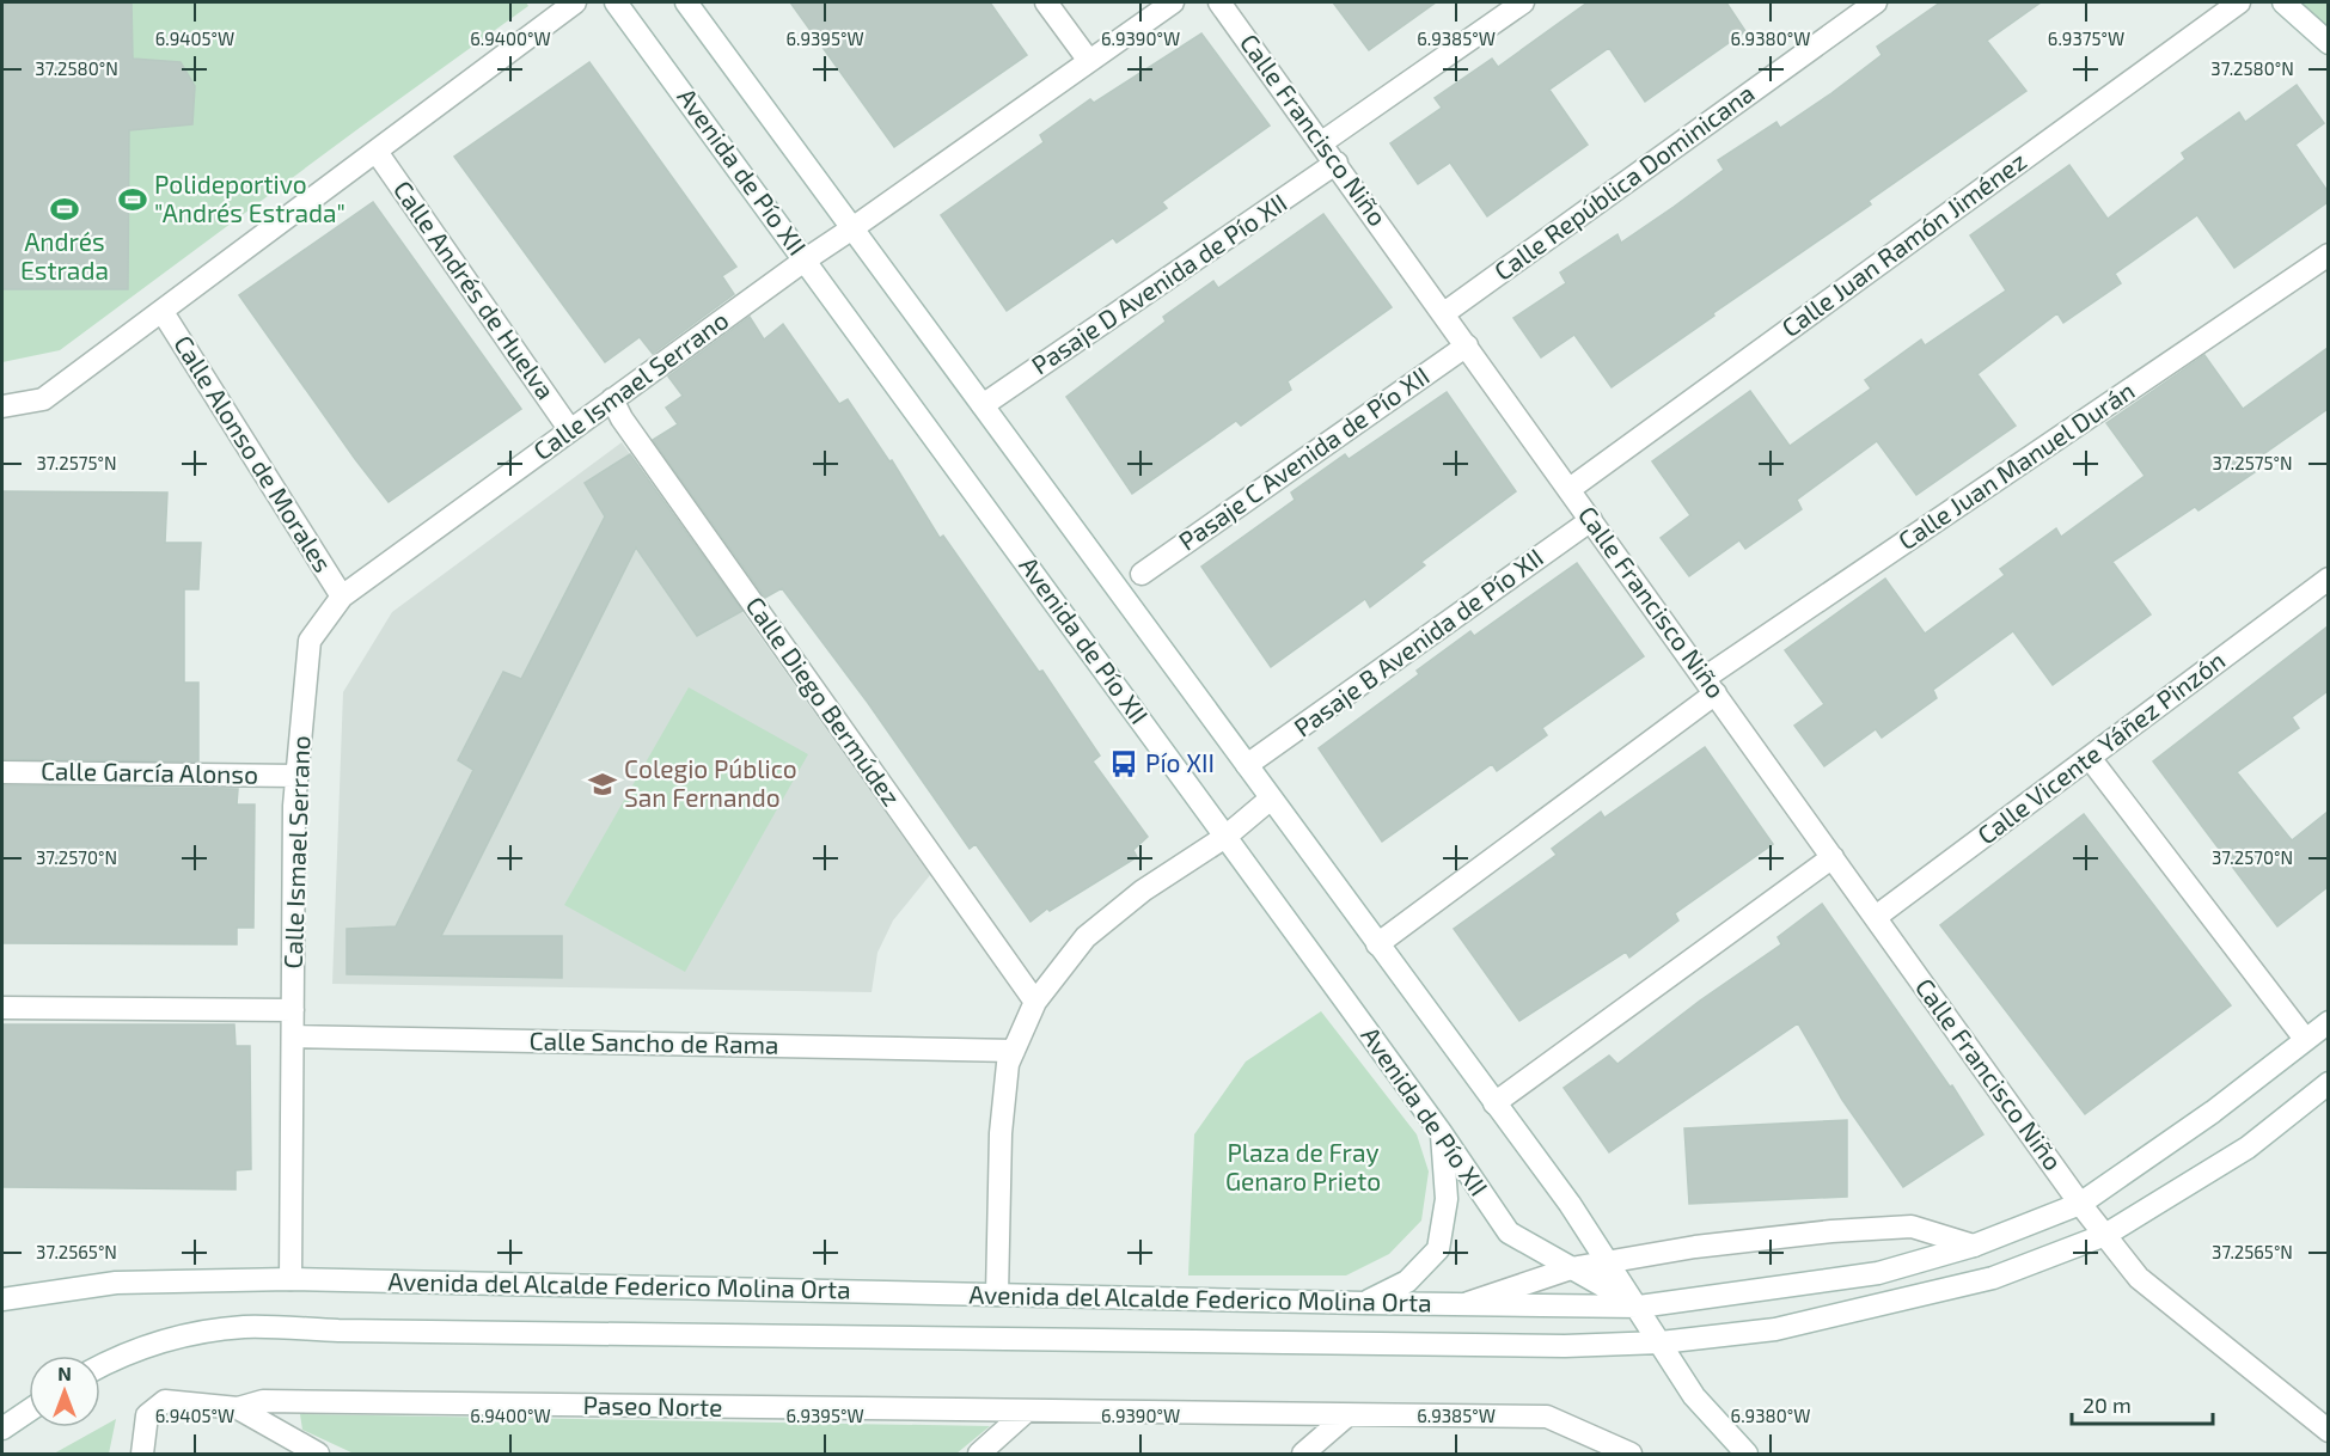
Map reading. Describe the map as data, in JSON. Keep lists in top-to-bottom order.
{
  "streets": {
    "street": [
      "Calle Francisco Niño",
      "Avenida de Pío XII",
      "Calle República Dominicana",
      "Calle Juan Ramón Jiménez",
      "Pasaje D Avenida de Pío XII",
      "Calle Andrés de Huelva",
      "Calle Ismael Serrano",
      "Calle Alonso de Morales",
      "Pasaje C Avenida de Pío XII",
      "Calle Juan Manuel Durán",
      "Pasaje B Avenida de Pío XII",
      "Calle Diego Bermúdez",
      "Calle Vicente Yáñez Pinzón",
      "Calle García Alonso",
      "Calle Sancho de Rama",
      "Avenida del Alcalde Federico Molina Orta",
      "Paseo Norte"
    ]
  },
  "crossings": [
    ["Calle Francisco Niño", "Calle República Dominicana"],
    ["Calle Francisco Niño", "Calle Juan Ramón Jiménez"],
    ["Calle Francisco Niño", "Pasaje D Avenida de Pío XII"],
    ["Calle Francisco Niño", "Pasaje C Avenida de Pío XII"],
    ["Calle Francisco Niño", "Calle Juan Manuel Durán"],
    ["Calle Francisco Niño", "Pasaje B Avenida de Pío XII"],
    ["Calle Francisco Niño", "Calle Vicente Yáñez Pinzón"],
    ["Calle Francisco Niño", "Avenida del Alcalde Federico Molina Orta"],
    ["Avenida de Pío XII", "Calle Ismael Serrano"],
    ["Avenida de Pío XII", "Avenida del Alcalde Federico Molina Orta"],
    ["Calle Andrés de Huelva", "Calle Ismael Serrano"],
    ["Calle Ismael Serrano", "Calle Alonso de Morales"],
    ["Calle Ismael Serrano", "Calle Diego Bermúdez"],
    ["Calle Ismael Serrano", "Calle García Alonso"],
    ["Calle Ismael Serrano", "Calle Sancho de Rama"],
    ["Calle Ismael Serrano", "Avenida del Alcalde Federico Molina Orta"]
  ],
  "parks": ["Plaza de Fray Genaro Prieto"],
  "places": {
    "sports": ["Polideportivo \"Andrés Estrada\"", "Andrés Estrada"],
    "bus stop": ["Pío XII"],
    "school or university": ["Colegio Público San Fernando"]
  },
  "scale_bar": "20 m",
  "north": "top",
  "coordinates": [
    "6.9405°W",
    "6.9400°W",
    "6.9395°W",
    "6.9390°W",
    "6.9385°W",
    "6.9380°W",
    "6.9375°W",
    "37.2580°N",
    "37.2575°N",
    "37.2570°N",
    "37.2565°N"
  ]
}
